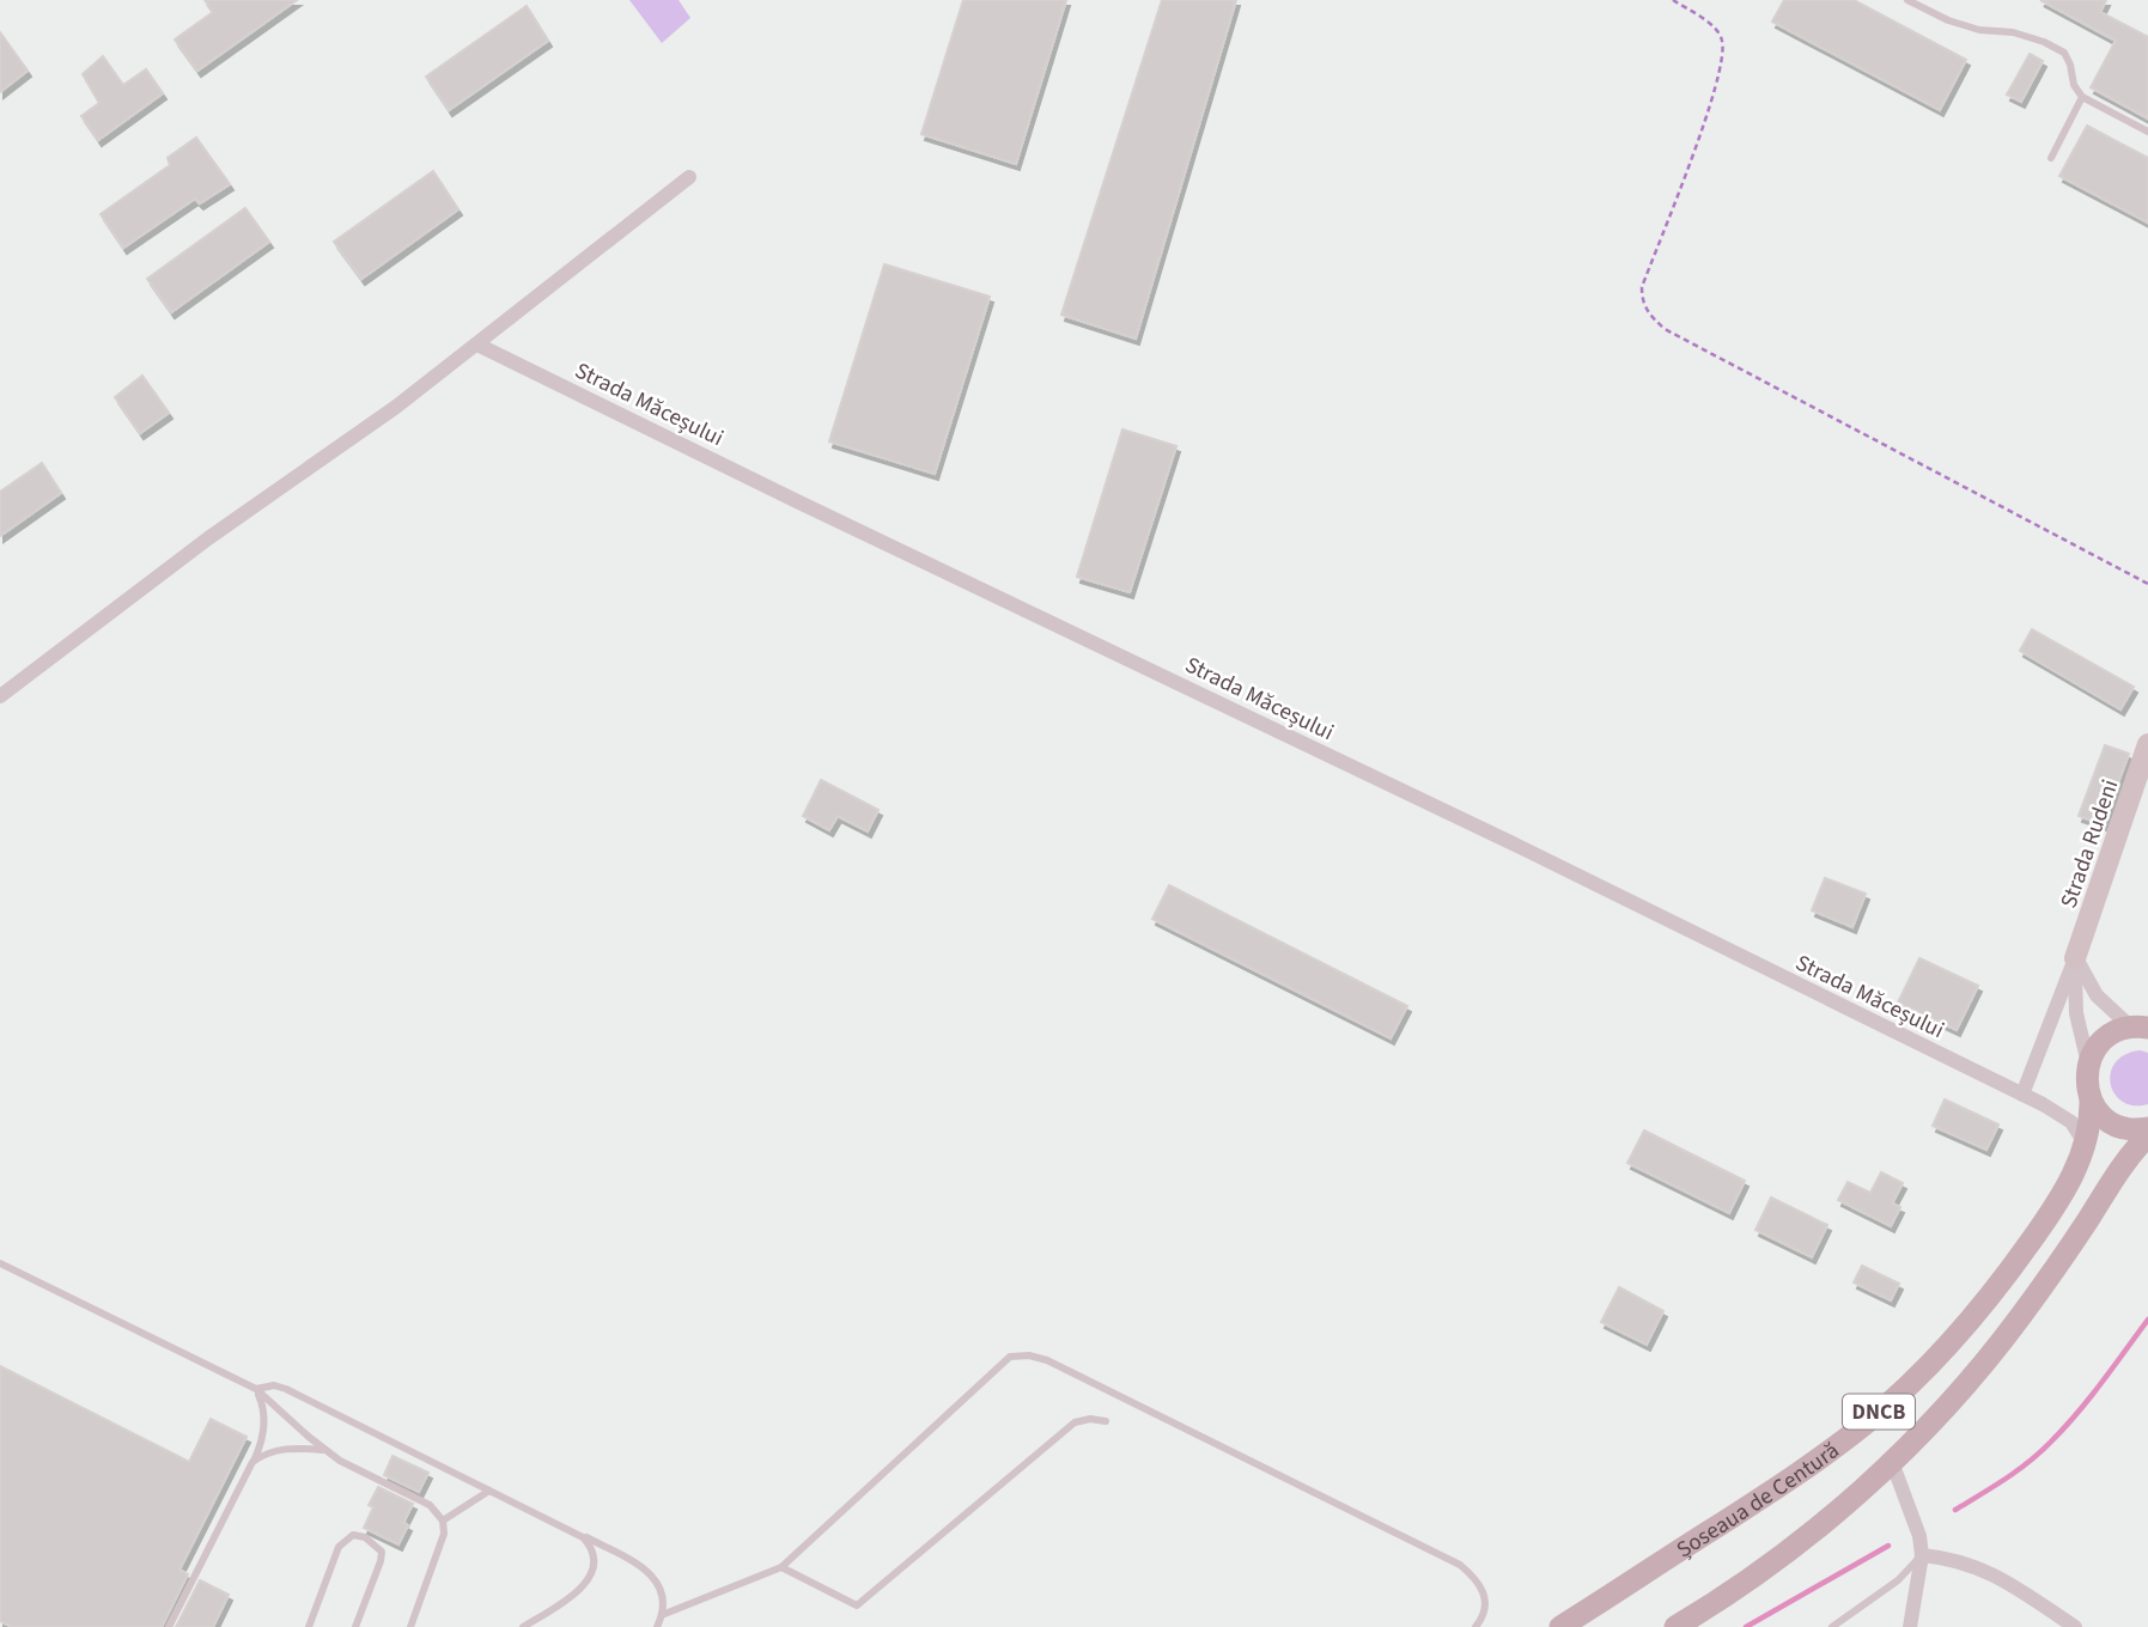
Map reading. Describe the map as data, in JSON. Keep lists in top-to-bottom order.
{
  "streets": {
    "main road": ["DNCB", "Șoseaua de Centură"],
    "street": ["Strada Măceșului", "Strada Rudeni"]
  },
  "crossings": [
    ["Strada Măceșului", "Șoseaua de Centură"],
    ["DNCB", "Șoseaua de Centură"]
  ]
}
